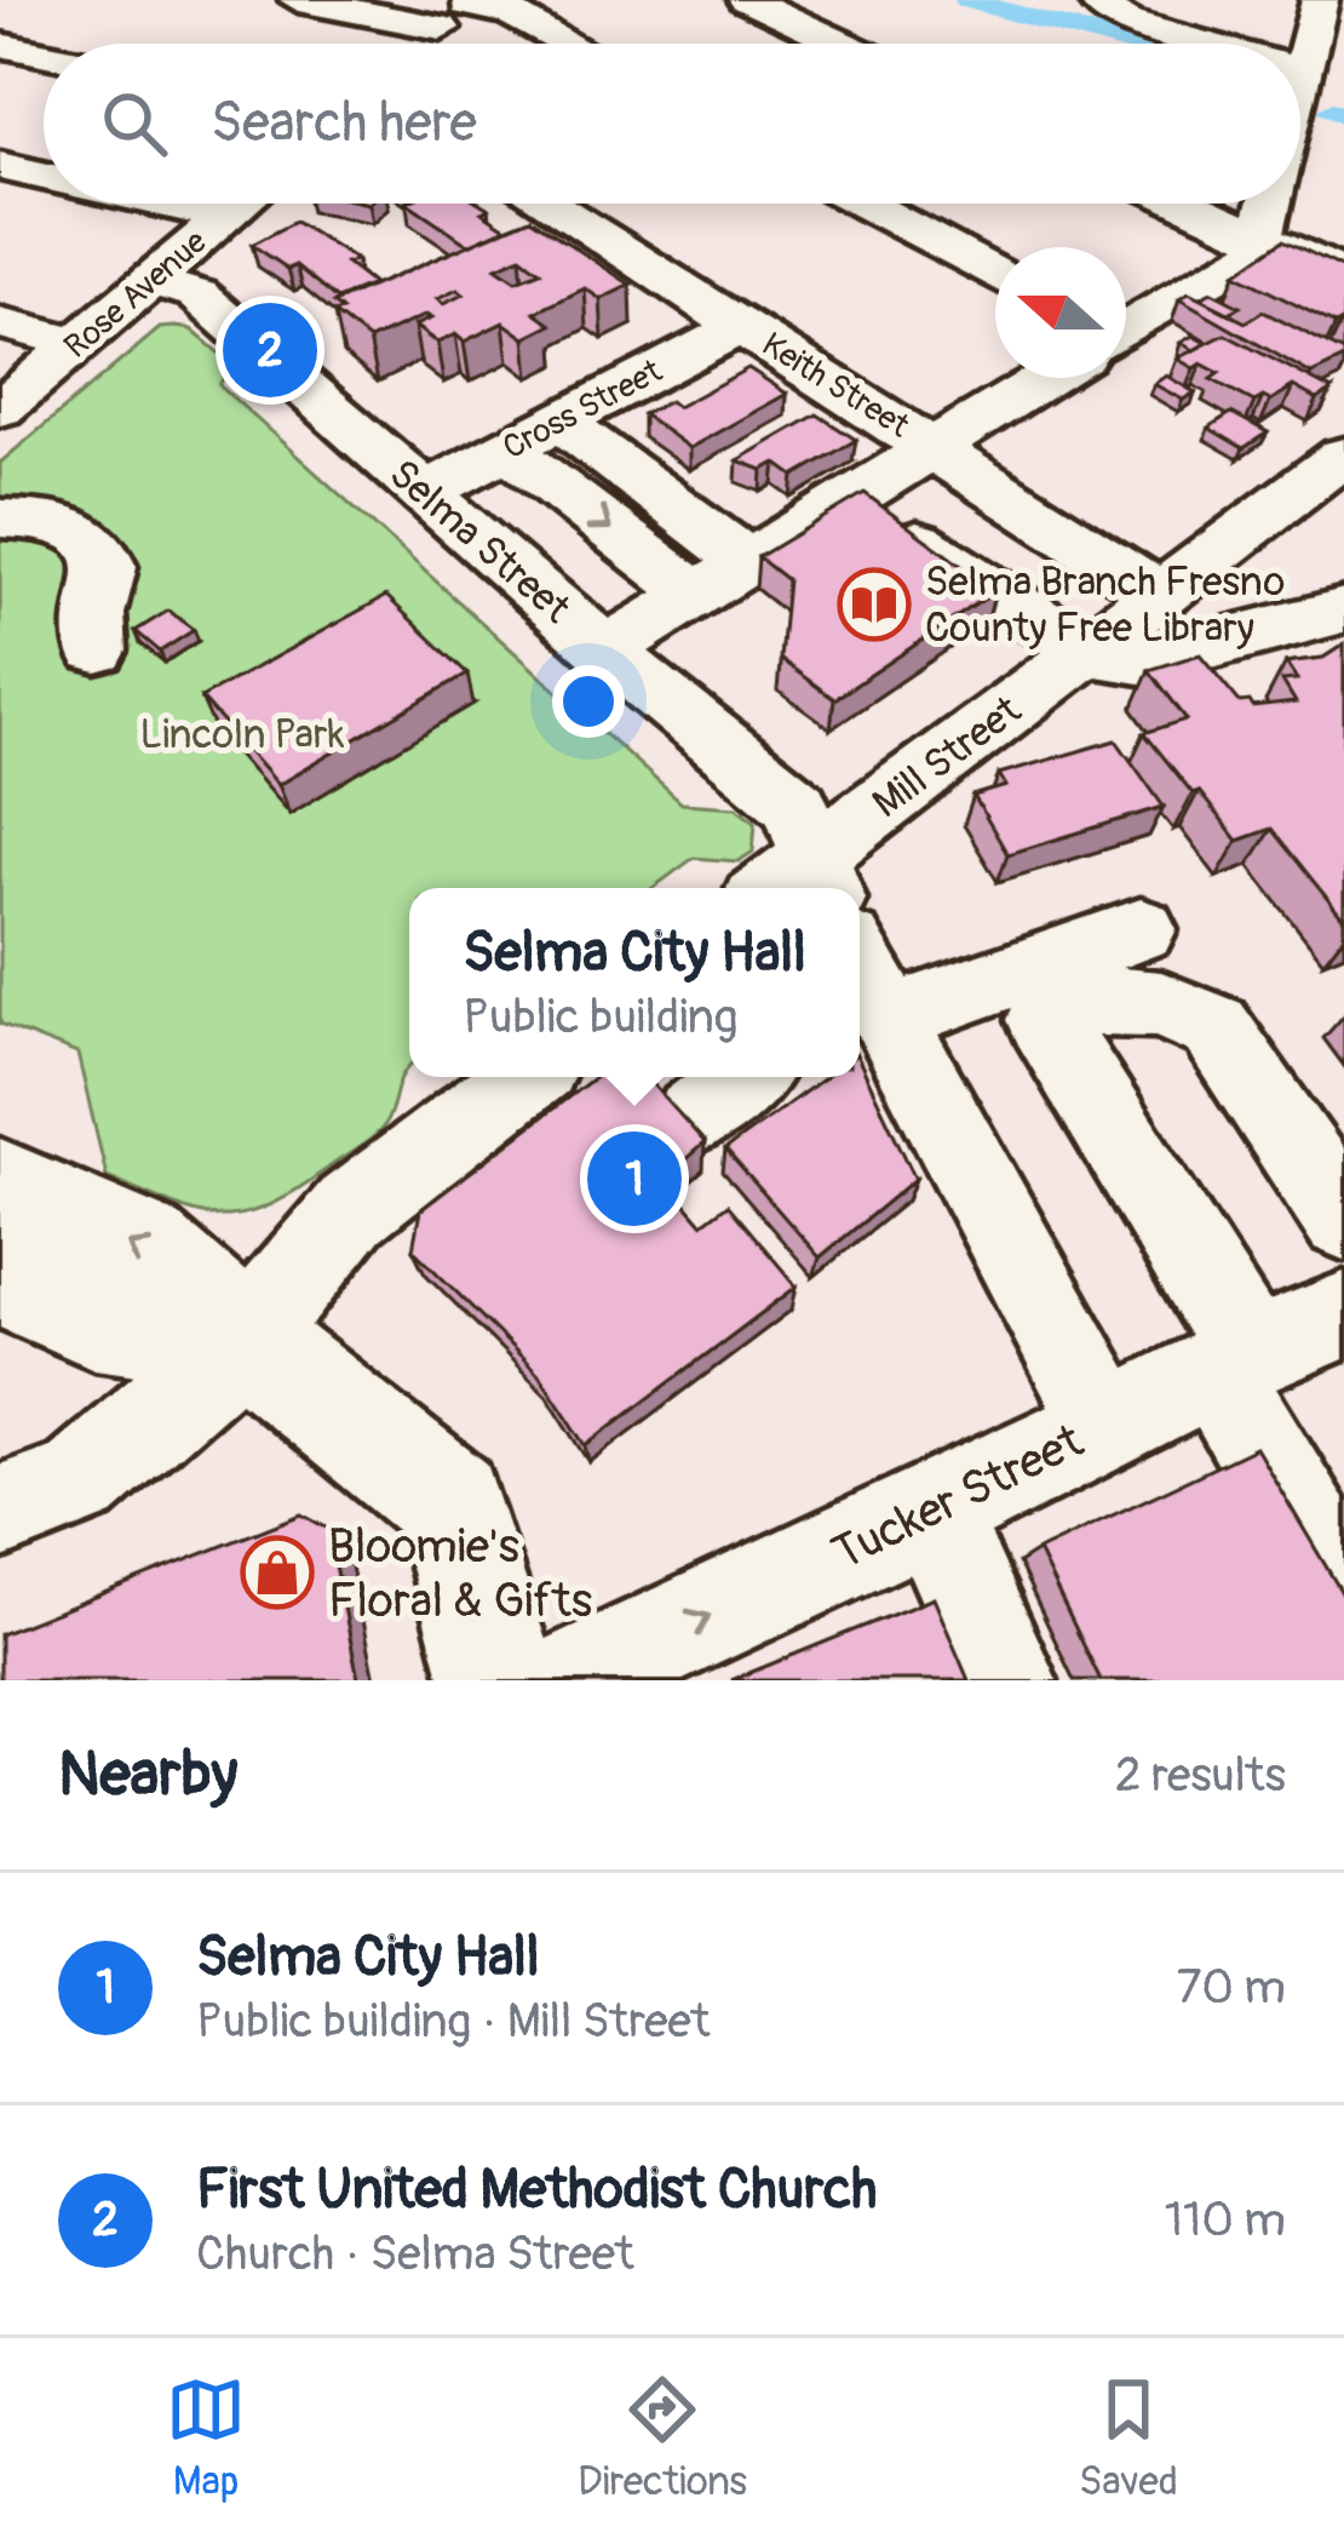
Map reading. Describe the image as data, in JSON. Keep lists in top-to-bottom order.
{
  "streets": {
    "street": [
      "Rose Avenue",
      "Keith Street",
      "Cross Street",
      "Selma Street",
      "Mill Street",
      "Tucker Street"
    ]
  },
  "crossings": [
    ["Rose Avenue", "Selma Street"],
    ["Keith Street", "Cross Street"],
    ["Keith Street", "Mill Street"],
    ["Cross Street", "Selma Street"],
    ["Selma Street", "Mill Street"]
  ],
  "parks": ["Lincoln Park"],
  "places": {
    "library": ["Selma Branch Fresno County Free Library"],
    "shop": ["Bloomie's Floral & Gifts"]
  },
  "north": "left",
  "page": {
    "search": "Search here",
    "pins": ["2", "1"],
    "popup": ["Selma City Hall", "Public building"],
    "heading": ["Nearby", "2 results"],
    "list": [
      {
        "mark": "1",
        "name": "Selma City Hall",
        "note": "Public building · Mill Street",
        "value": "70 m"
      },
      {
        "mark": "2",
        "name": "First United Methodist Church",
        "note": "Church · Selma Street",
        "value": "110 m"
      }
    ],
    "nav": ["Map", "Directions", "Saved"]
  }
}
